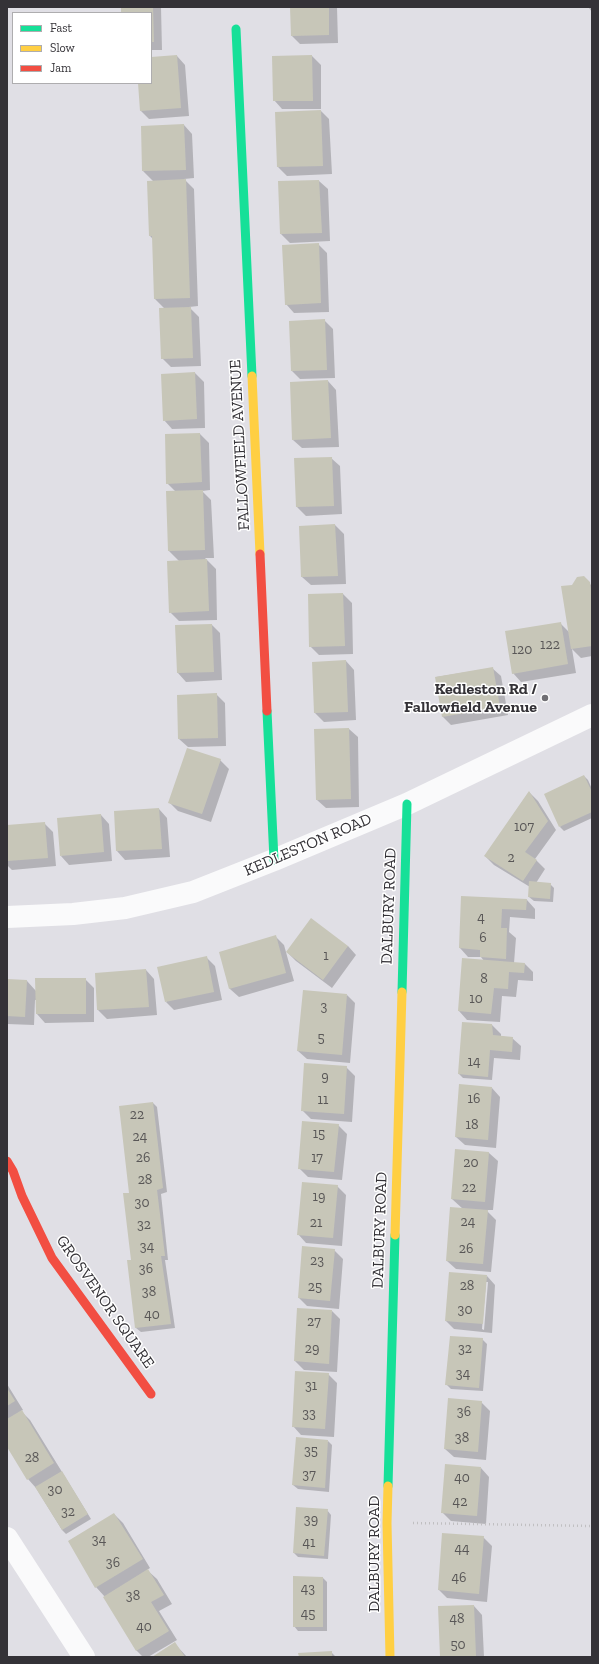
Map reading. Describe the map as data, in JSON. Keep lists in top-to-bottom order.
{
  "streets": {
    "street": [
      "FALLOWFIELD AVENUE",
      "KEDLESTON ROAD",
      "DALBURY ROAD",
      "GROSVENOR SQUARE"
    ]
  },
  "crossings": [
    ["FALLOWFIELD AVENUE", "KEDLESTON ROAD"],
    ["KEDLESTON ROAD", "DALBURY ROAD"]
  ],
  "places": ["Kedleston Rd / Fallowfield Avenue"],
  "house_numbers": [
    "122",
    "120",
    "107",
    "2",
    "4",
    "6",
    "1",
    "8",
    "10",
    "3",
    "5",
    "14",
    "9",
    "16",
    "11",
    "22",
    "18",
    "15",
    "24",
    "26",
    "17",
    "20",
    "28",
    "22",
    "19",
    "30",
    "24",
    "21",
    "32",
    "34",
    "26",
    "23",
    "36",
    "28",
    "25",
    "38",
    "30",
    "40",
    "27",
    "29",
    "32",
    "34",
    "31",
    "36",
    "33",
    "38",
    "35",
    "28",
    "37",
    "40",
    "30",
    "42",
    "32",
    "39",
    "34",
    "41",
    "44",
    "36",
    "46",
    "43",
    "38",
    "45",
    "48",
    "40",
    "50"
  ],
  "legend": ["Fast", "Slow", "Jam"]
}
